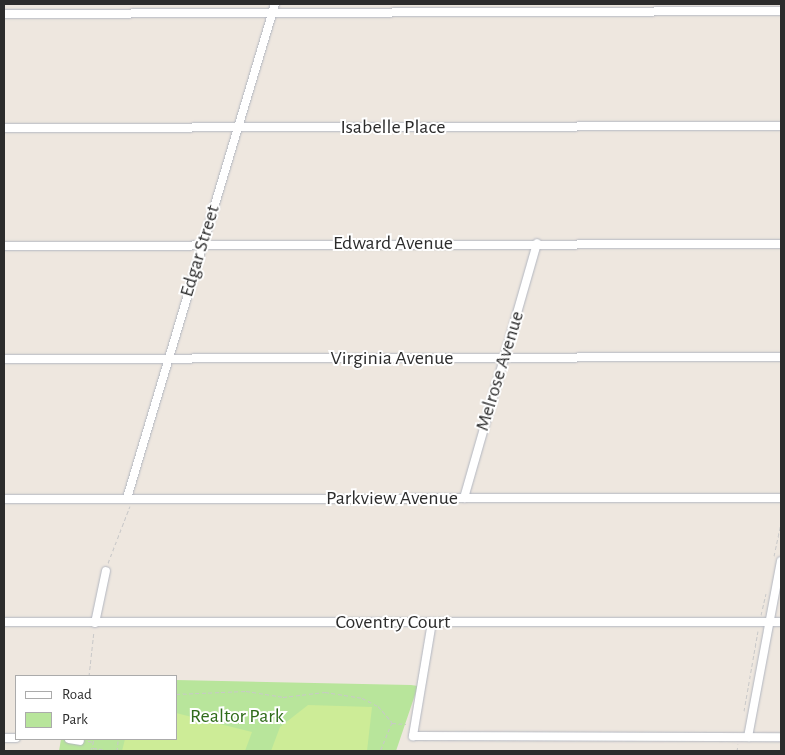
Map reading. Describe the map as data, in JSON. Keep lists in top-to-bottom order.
{
  "streets": {
    "street": [
      "Isabelle Place",
      "Edward Avenue",
      "Edgar Street",
      "Virginia Avenue",
      "Melrose Avenue",
      "Parkview Avenue",
      "Coventry Court"
    ]
  },
  "crossings": [
    ["Isabelle Place", "Edgar Street"],
    ["Edward Avenue", "Edgar Street"],
    ["Edward Avenue", "Melrose Avenue"],
    ["Edgar Street", "Virginia Avenue"],
    ["Edgar Street", "Parkview Avenue"],
    ["Virginia Avenue", "Melrose Avenue"],
    ["Melrose Avenue", "Parkview Avenue"]
  ],
  "parks": ["Realtor Park"],
  "legend": ["Road", "Park"]
}
